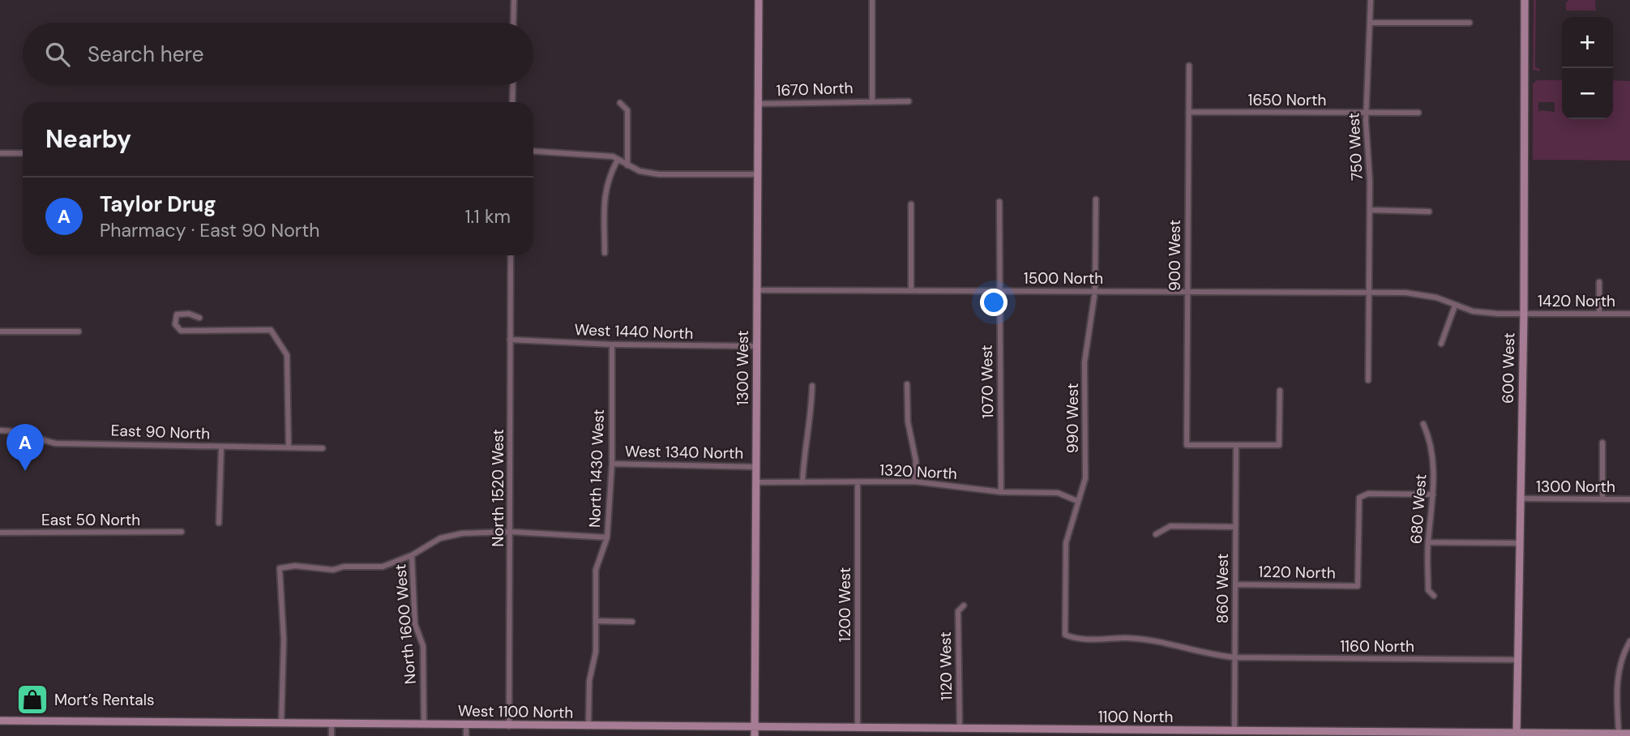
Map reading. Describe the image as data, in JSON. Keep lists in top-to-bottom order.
{
  "streets": {
    "main road": [
      "1300 West",
      "600 West",
      "West 1100 North",
      "1100 North"
    ],
    "street": [
      "1670 North",
      "1650 North",
      "750 West",
      "900 West",
      "1500 North",
      "1420 North",
      "West 1440 North",
      "1070 West",
      "990 West",
      "East 90 North",
      "West 1340 North",
      "North 1430 West",
      "1320 North",
      "1300 North",
      "North 1520 West",
      "680 West",
      "East 50 North",
      "1220 North",
      "860 West",
      "1200 West",
      "North 1600 West",
      "1160 North",
      "1120 West"
    ]
  },
  "crossings": [
    ["1670 North", "1300 West"],
    ["1650 North", "750 West"],
    ["1650 North", "900 West"],
    ["750 West", "1500 North"],
    ["900 West", "1500 North"],
    ["900 West", "860 West"],
    ["1500 North", "1420 North"],
    ["1500 North", "1300 West"],
    ["1500 North", "1070 West"],
    ["1500 North", "990 West"],
    ["1420 North", "600 West"],
    ["West 1440 North", "1300 West"],
    ["West 1440 North", "North 1430 West"],
    ["West 1440 North", "North 1520 West"],
    ["1300 West", "West 1340 North"],
    ["1300 West", "1320 North"],
    ["1300 West", "West 1100 North"],
    ["600 West", "1300 North"],
    ["600 West", "1160 North"],
    ["600 West", "1100 North"],
    ["1070 West", "1320 North"],
    ["990 West", "1320 North"],
    ["990 West", "1160 North"],
    ["West 1340 North", "North 1430 West"],
    ["North 1430 West", "West 1100 North"],
    ["1320 North", "1200 West"],
    ["North 1520 West", "West 1100 North"],
    ["680 West", "1220 North"],
    ["1220 North", "860 West"],
    ["860 West", "1160 North"],
    ["860 West", "1100 North"],
    ["1200 West", "1100 North"],
    ["North 1600 West", "West 1100 North"],
    ["1120 West", "1100 North"],
    ["West 1100 North", "1100 North"]
  ],
  "places": {
    "shop": ["Mort’s Rentals"]
  },
  "page": {
    "map_buttons": ["+", "−"],
    "search": "Search here",
    "heading": "Nearby",
    "list": [
      {
        "mark": "A",
        "name": "Taylor Drug",
        "note": "Pharmacy · East 90 North",
        "value": "1.1 km"
      }
    ],
    "pins": "A"
  }
}
